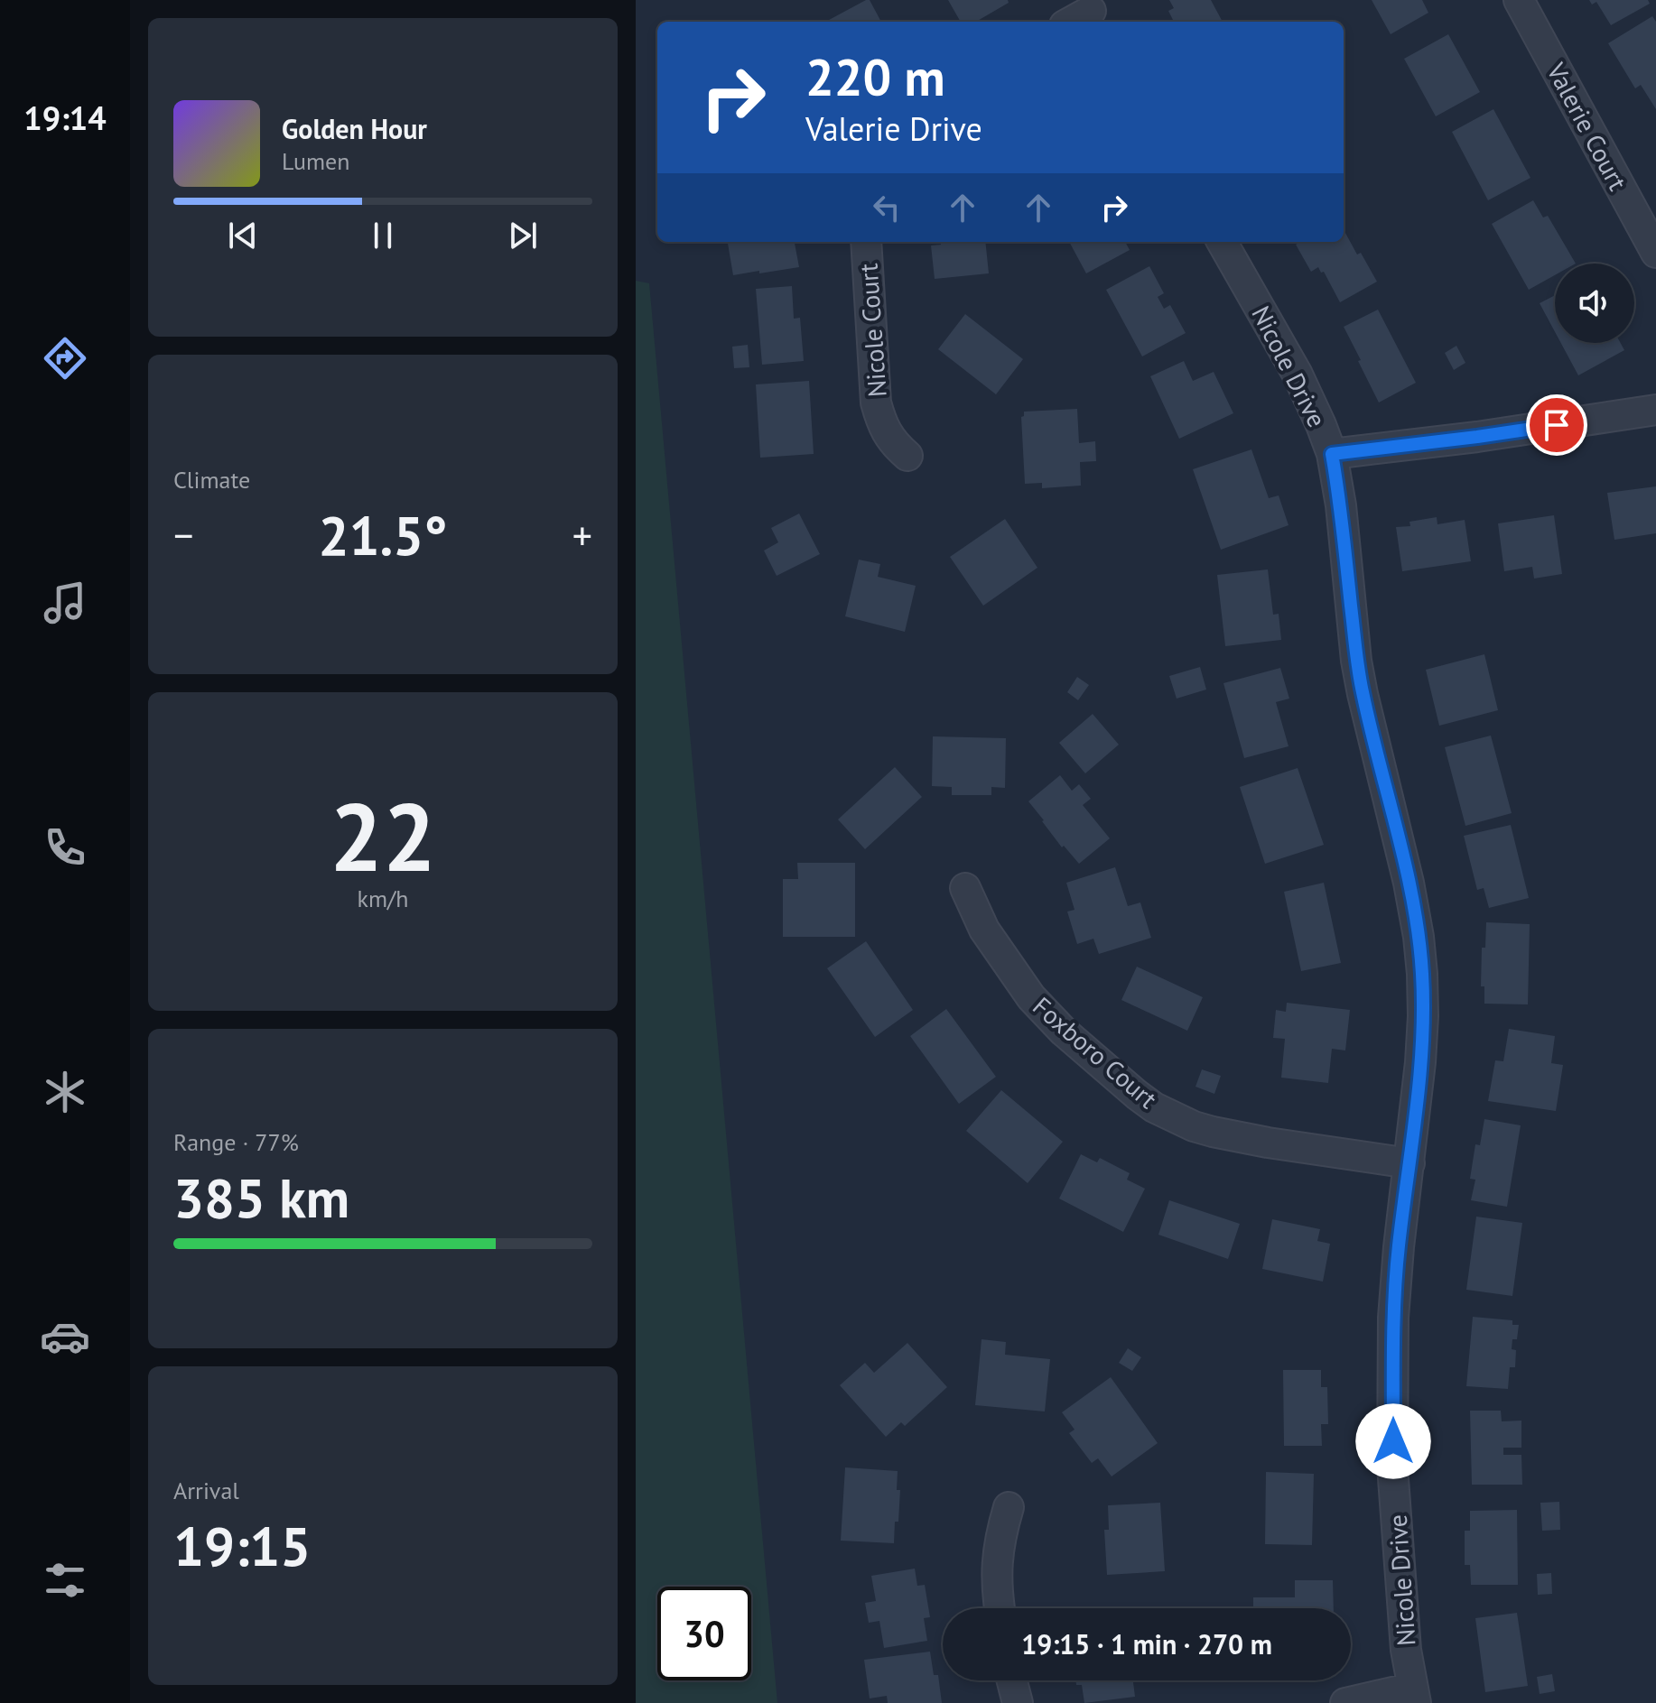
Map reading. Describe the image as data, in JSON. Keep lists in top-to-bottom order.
{
  "streets": {
    "street": [
      "Valerie Court",
      "Nicole Court",
      "Nicole Drive",
      "Foxboro Court"
    ]
  },
  "crossings": [
    ["Nicole Drive", "Foxboro Court"]
  ],
  "page": {
    "tabs": "19:14",
    "turn": ["220 m", "Valerie Drive"],
    "song": ["Golden Hour", "Lumen"],
    "tile": [
      "Climate",
      ["22", "km/h"],
      ["Range · 77%", "385 km"],
      ["Arrival", "19:15"]
    ],
    "heat": ["−", "21.5°", "+"],
    "limit": "30",
    "trip": "19:15 · 1 min · 270 m"
  }
}
